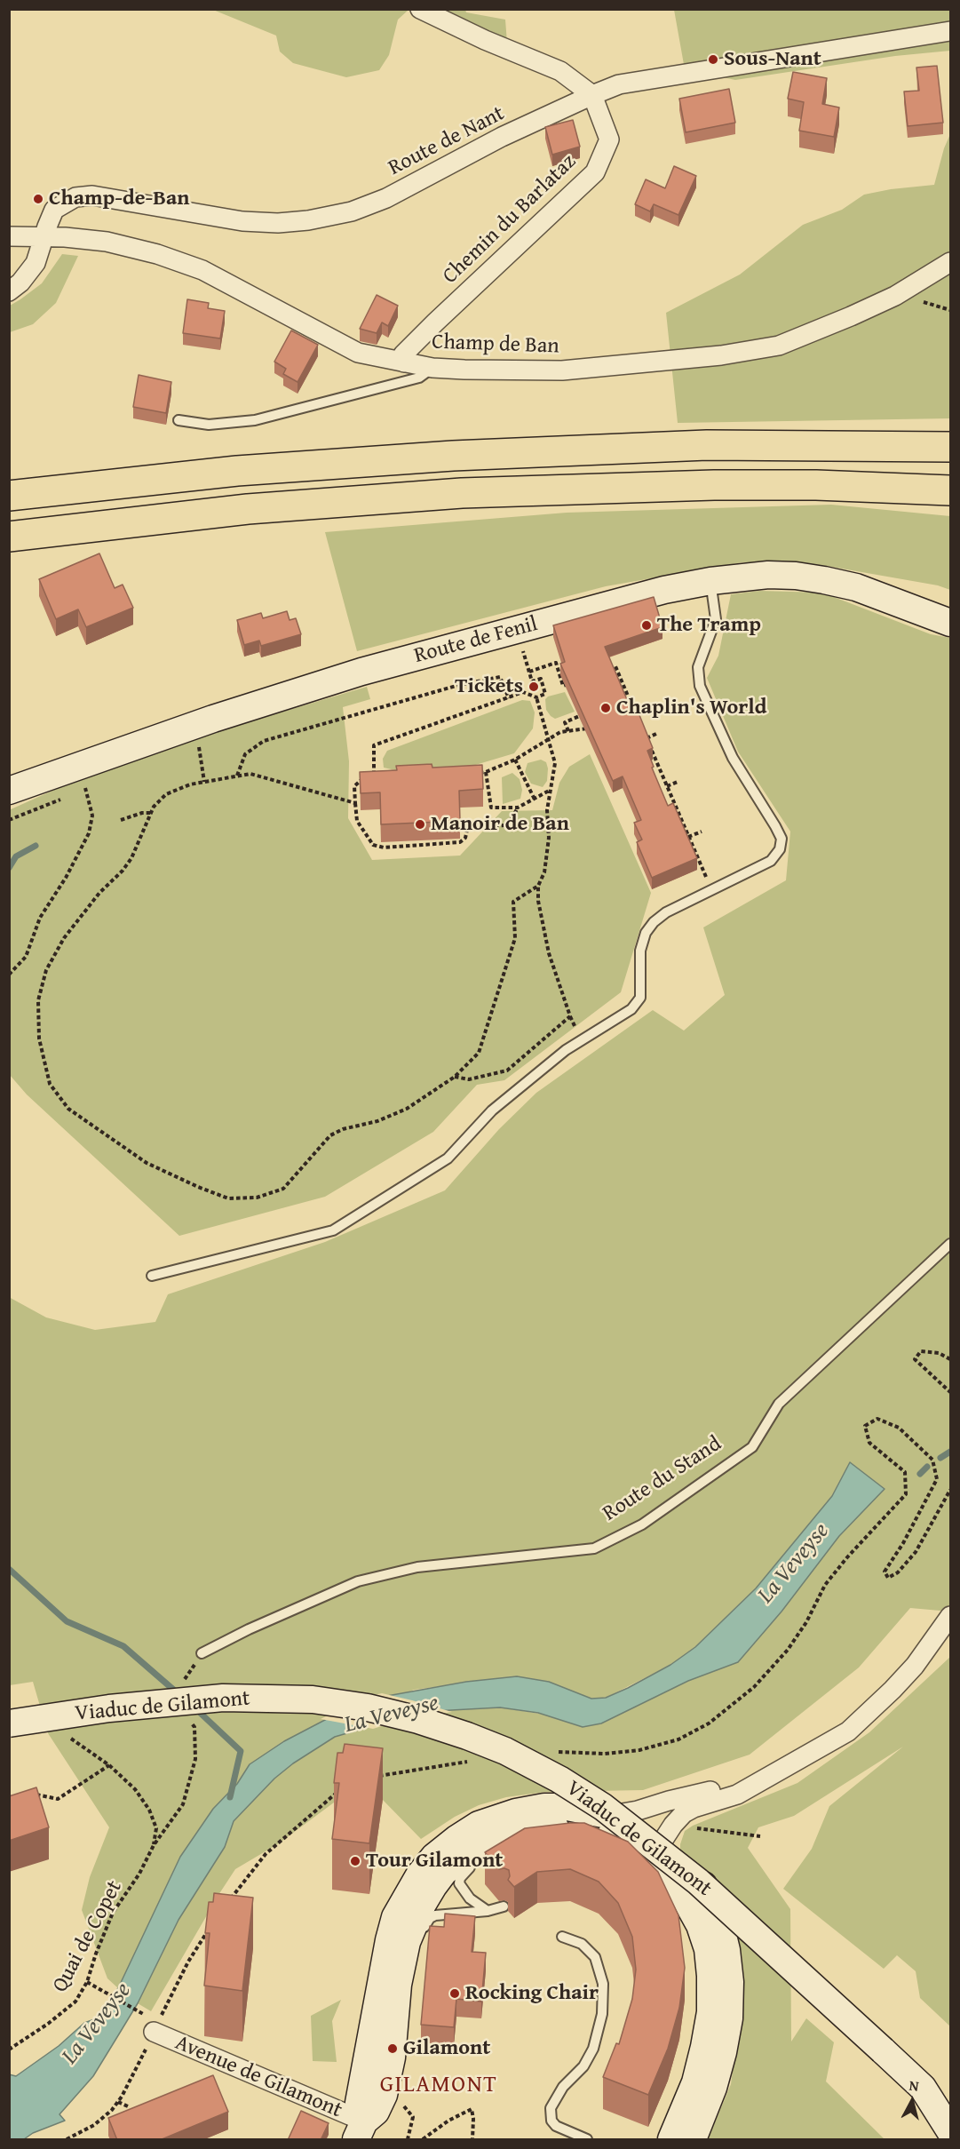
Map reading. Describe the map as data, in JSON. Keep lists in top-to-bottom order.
{
  "streets": {
    "street": [
      "Route de Nant",
      "Chemin du Barlataz",
      "Champ de Ban",
      "Route de Fenil",
      "Viaduc de Gilamont",
      "Avenue de Gilamont"
    ],
    "lane": ["Route du Stand"],
    "path": ["Quai de Copet"]
  },
  "crossings": [
    ["Route de Nant", "Chemin du Barlataz"],
    ["Route de Nant", "Champ de Ban"],
    ["Chemin du Barlataz", "Champ de Ban"]
  ],
  "districts": ["GILAMONT"],
  "water": ["La Veveyse"],
  "places": [
    "Sous-Nant",
    "Champ-de-Ban",
    "The Tramp",
    "Tickets",
    "Chaplin's World",
    "Manoir de Ban",
    "Tour Gilamont",
    "Rocking Chair",
    "Gilamont"
  ],
  "north": "top"
}
